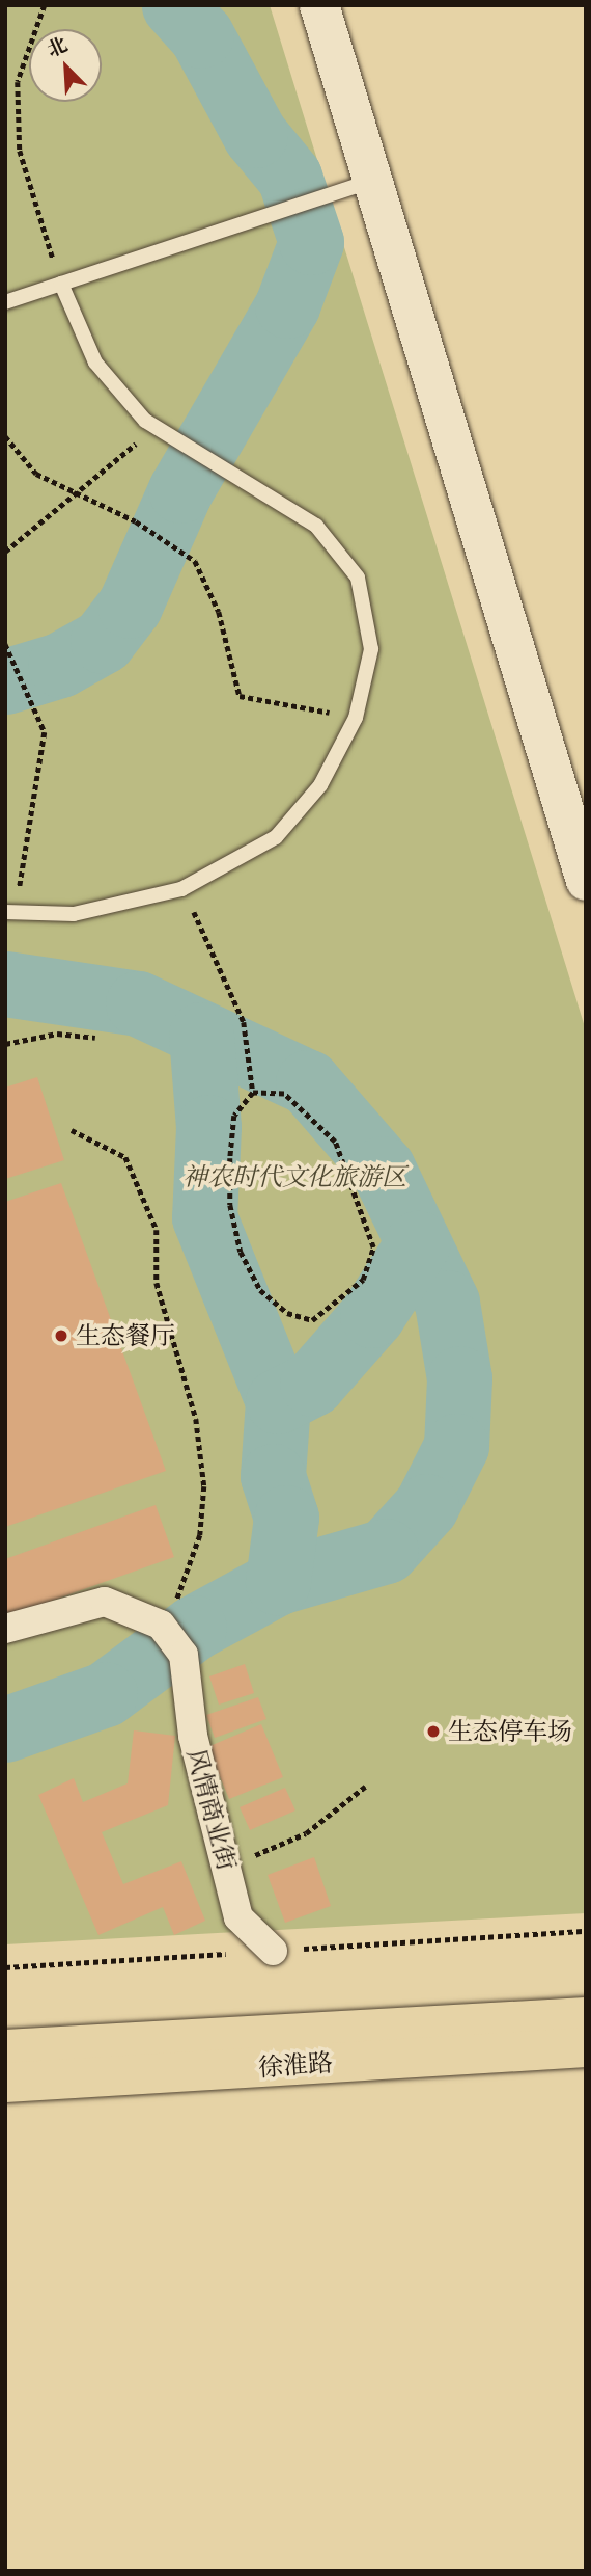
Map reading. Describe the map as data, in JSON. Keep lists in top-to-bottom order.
{
  "streets": {
    "main road": ["徐淮路"],
    "street": ["风情商业街"]
  },
  "parks": ["神农时代文化旅游区"],
  "places": ["生态餐厅", "生态停车场"],
  "north": "top left"
}
